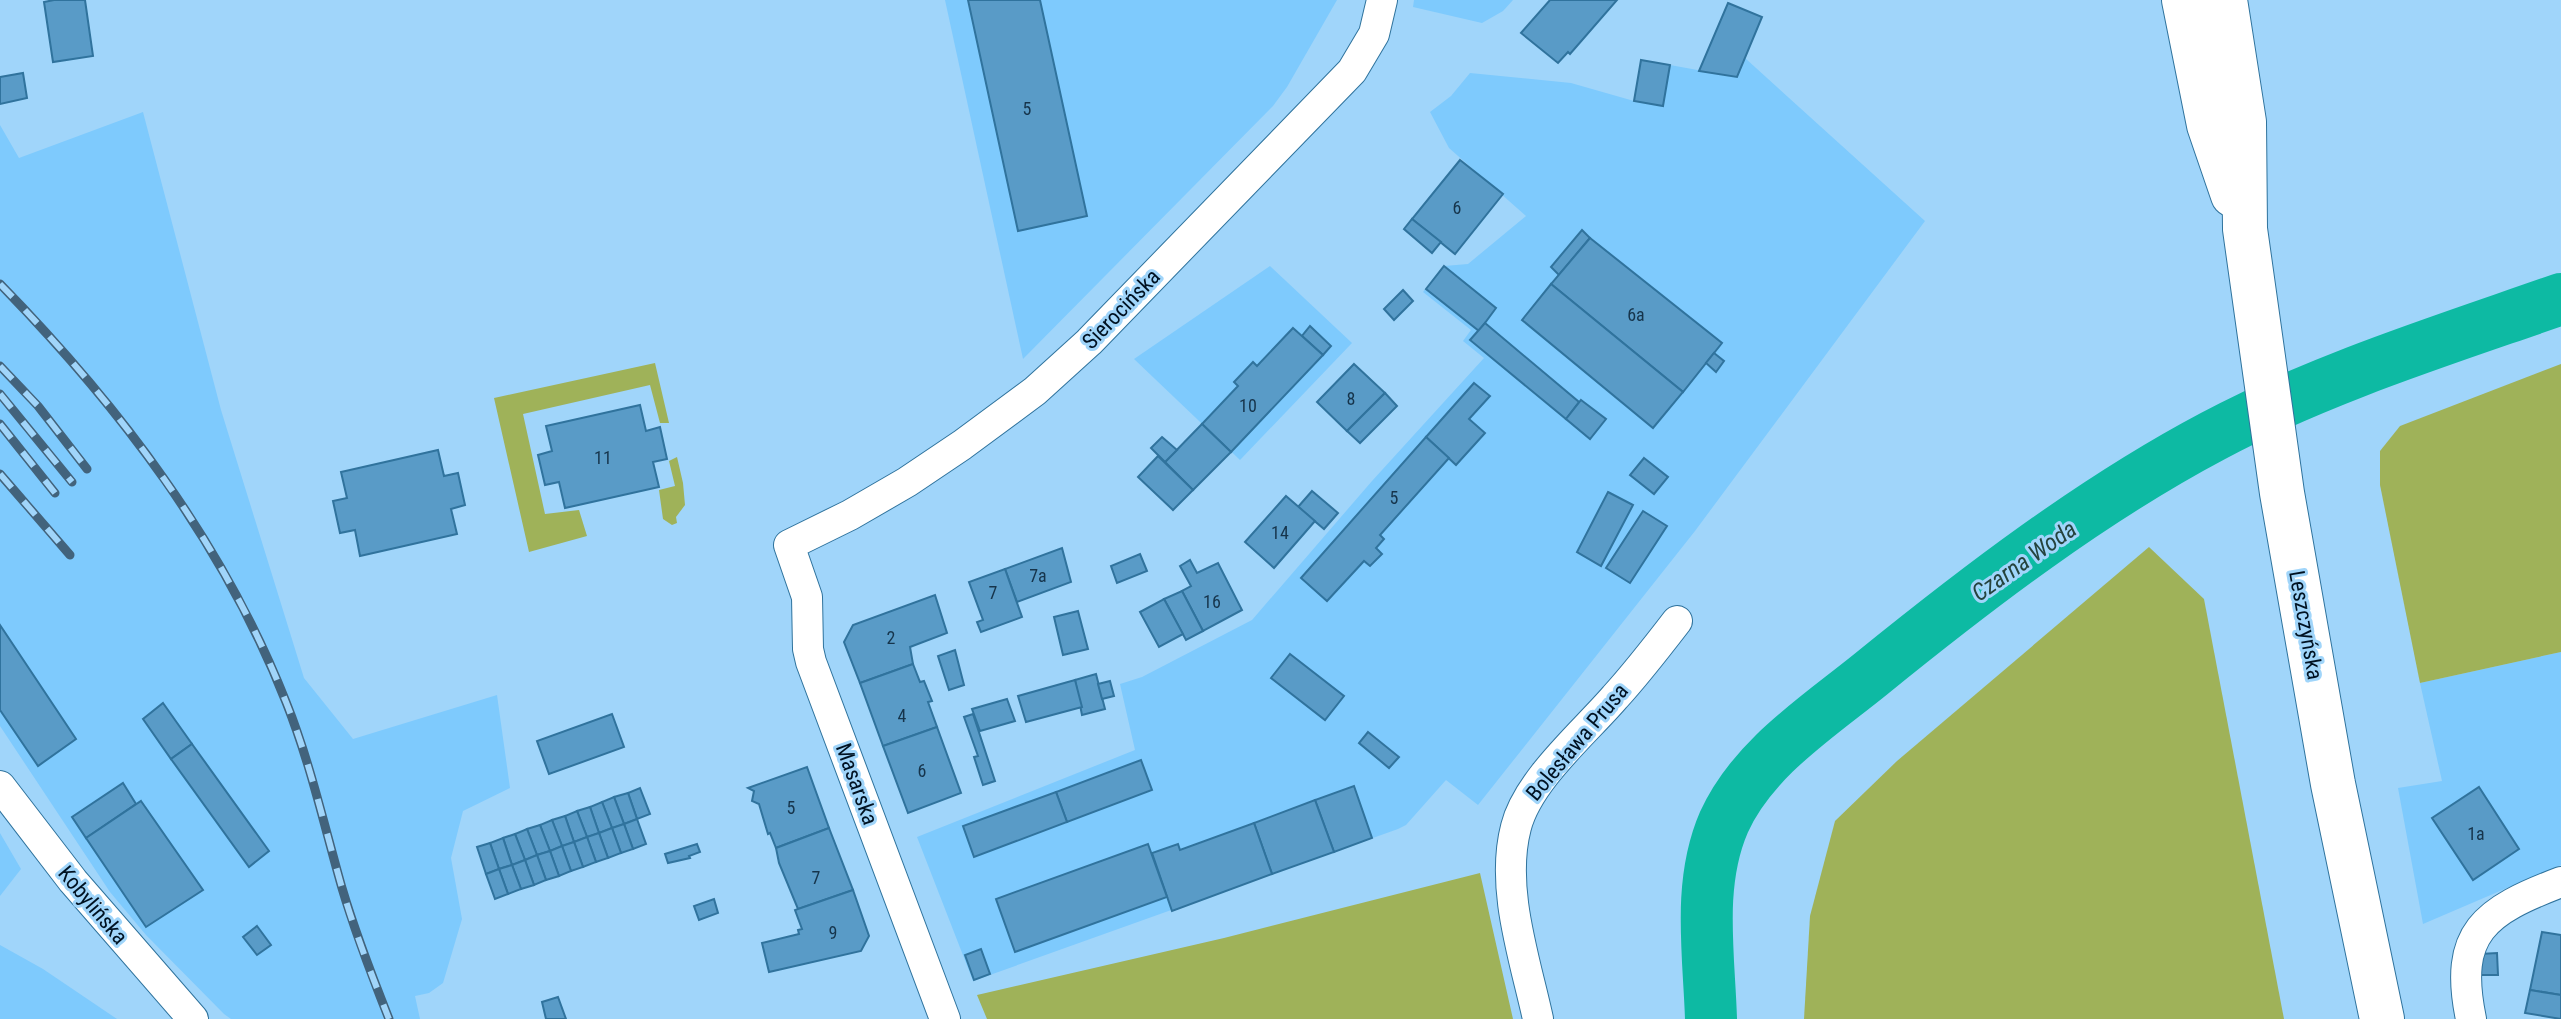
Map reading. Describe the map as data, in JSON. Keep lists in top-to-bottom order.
{
  "streets": {
    "main road": ["Leszczyńska"],
    "street": [
      "Sierocińska",
      "Bolesława Prusa",
      "Masarska",
      "Kobylińska"
    ]
  },
  "crossings": [
    ["Sierocińska", "Masarska"]
  ],
  "water": ["Czarna Woda"],
  "house_numbers": [
    "5",
    "6",
    "6a",
    "8",
    "10",
    "11",
    "5",
    "14",
    "7a",
    "7",
    "16",
    "2",
    "4",
    "6",
    "5",
    "1a",
    "7",
    "9"
  ]
}
